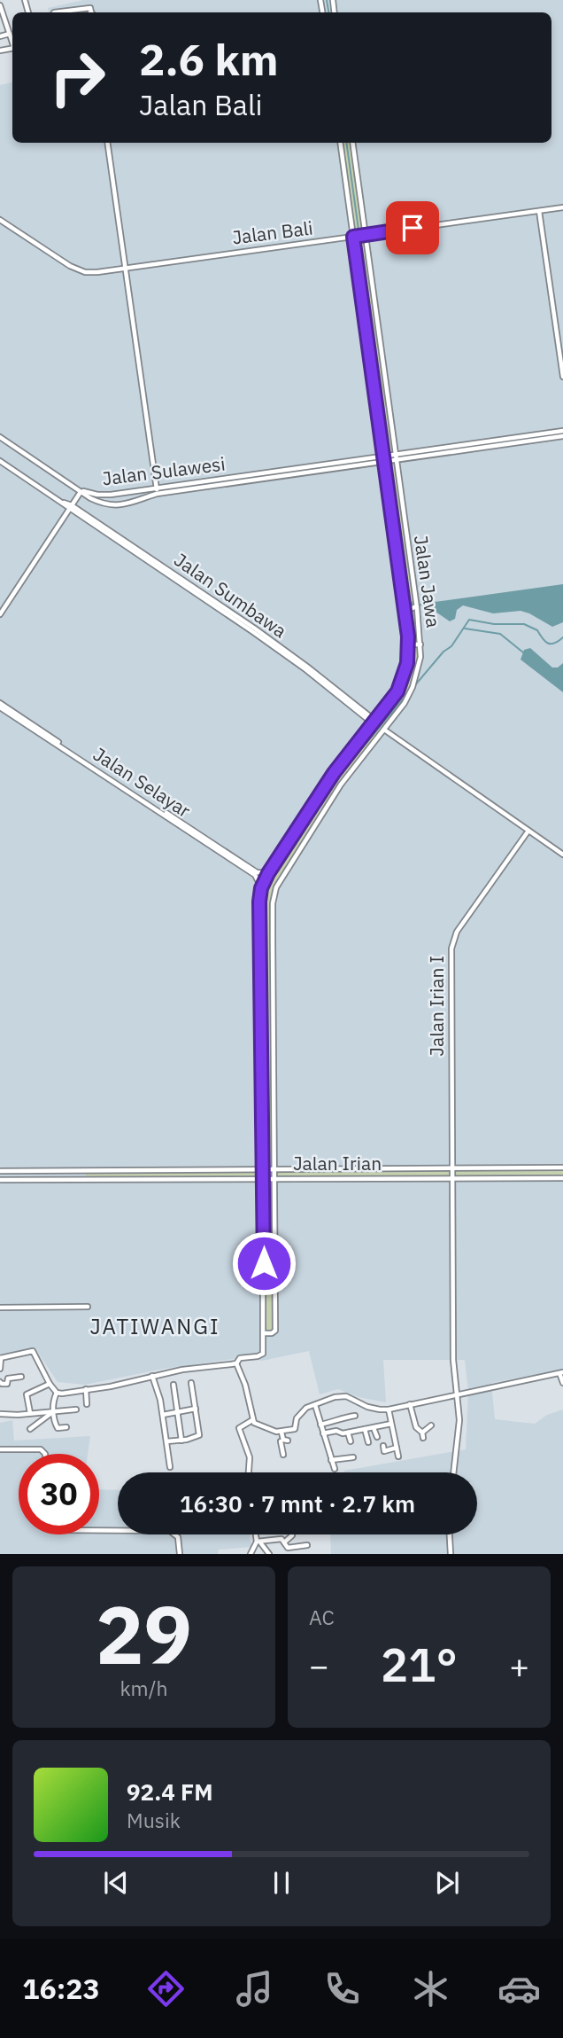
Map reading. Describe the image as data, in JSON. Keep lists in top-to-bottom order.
{
  "streets": {
    "street": [
      "Jalan Bali",
      "Jalan Sulawesi",
      "Jalan Jawa",
      "Jalan Sumbawa",
      "Jalan Selayar",
      "Jalan Irian I",
      "Jalan Irian"
    ]
  },
  "crossings": [
    ["Jalan Bali", "Jalan Jawa"],
    ["Jalan Sulawesi", "Jalan Jawa"],
    ["Jalan Jawa", "Jalan Sumbawa"],
    ["Jalan Jawa", "Jalan Selayar"],
    ["Jalan Jawa", "Jalan Irian"],
    ["Jalan Irian I", "Jalan Irian"]
  ],
  "districts": ["JATIWANGI"],
  "page": {
    "turn": ["2.6 km", "Jalan Bali"],
    "limit": "30",
    "trip": "16:30 · 7 mnt · 2.7 km",
    "tile": [
      ["29", "km/h"],
      "AC"
    ],
    "heat": ["−", "21°", "+"],
    "song": ["92.4 FM", "Musik"],
    "tabs": "16:23"
  }
}
